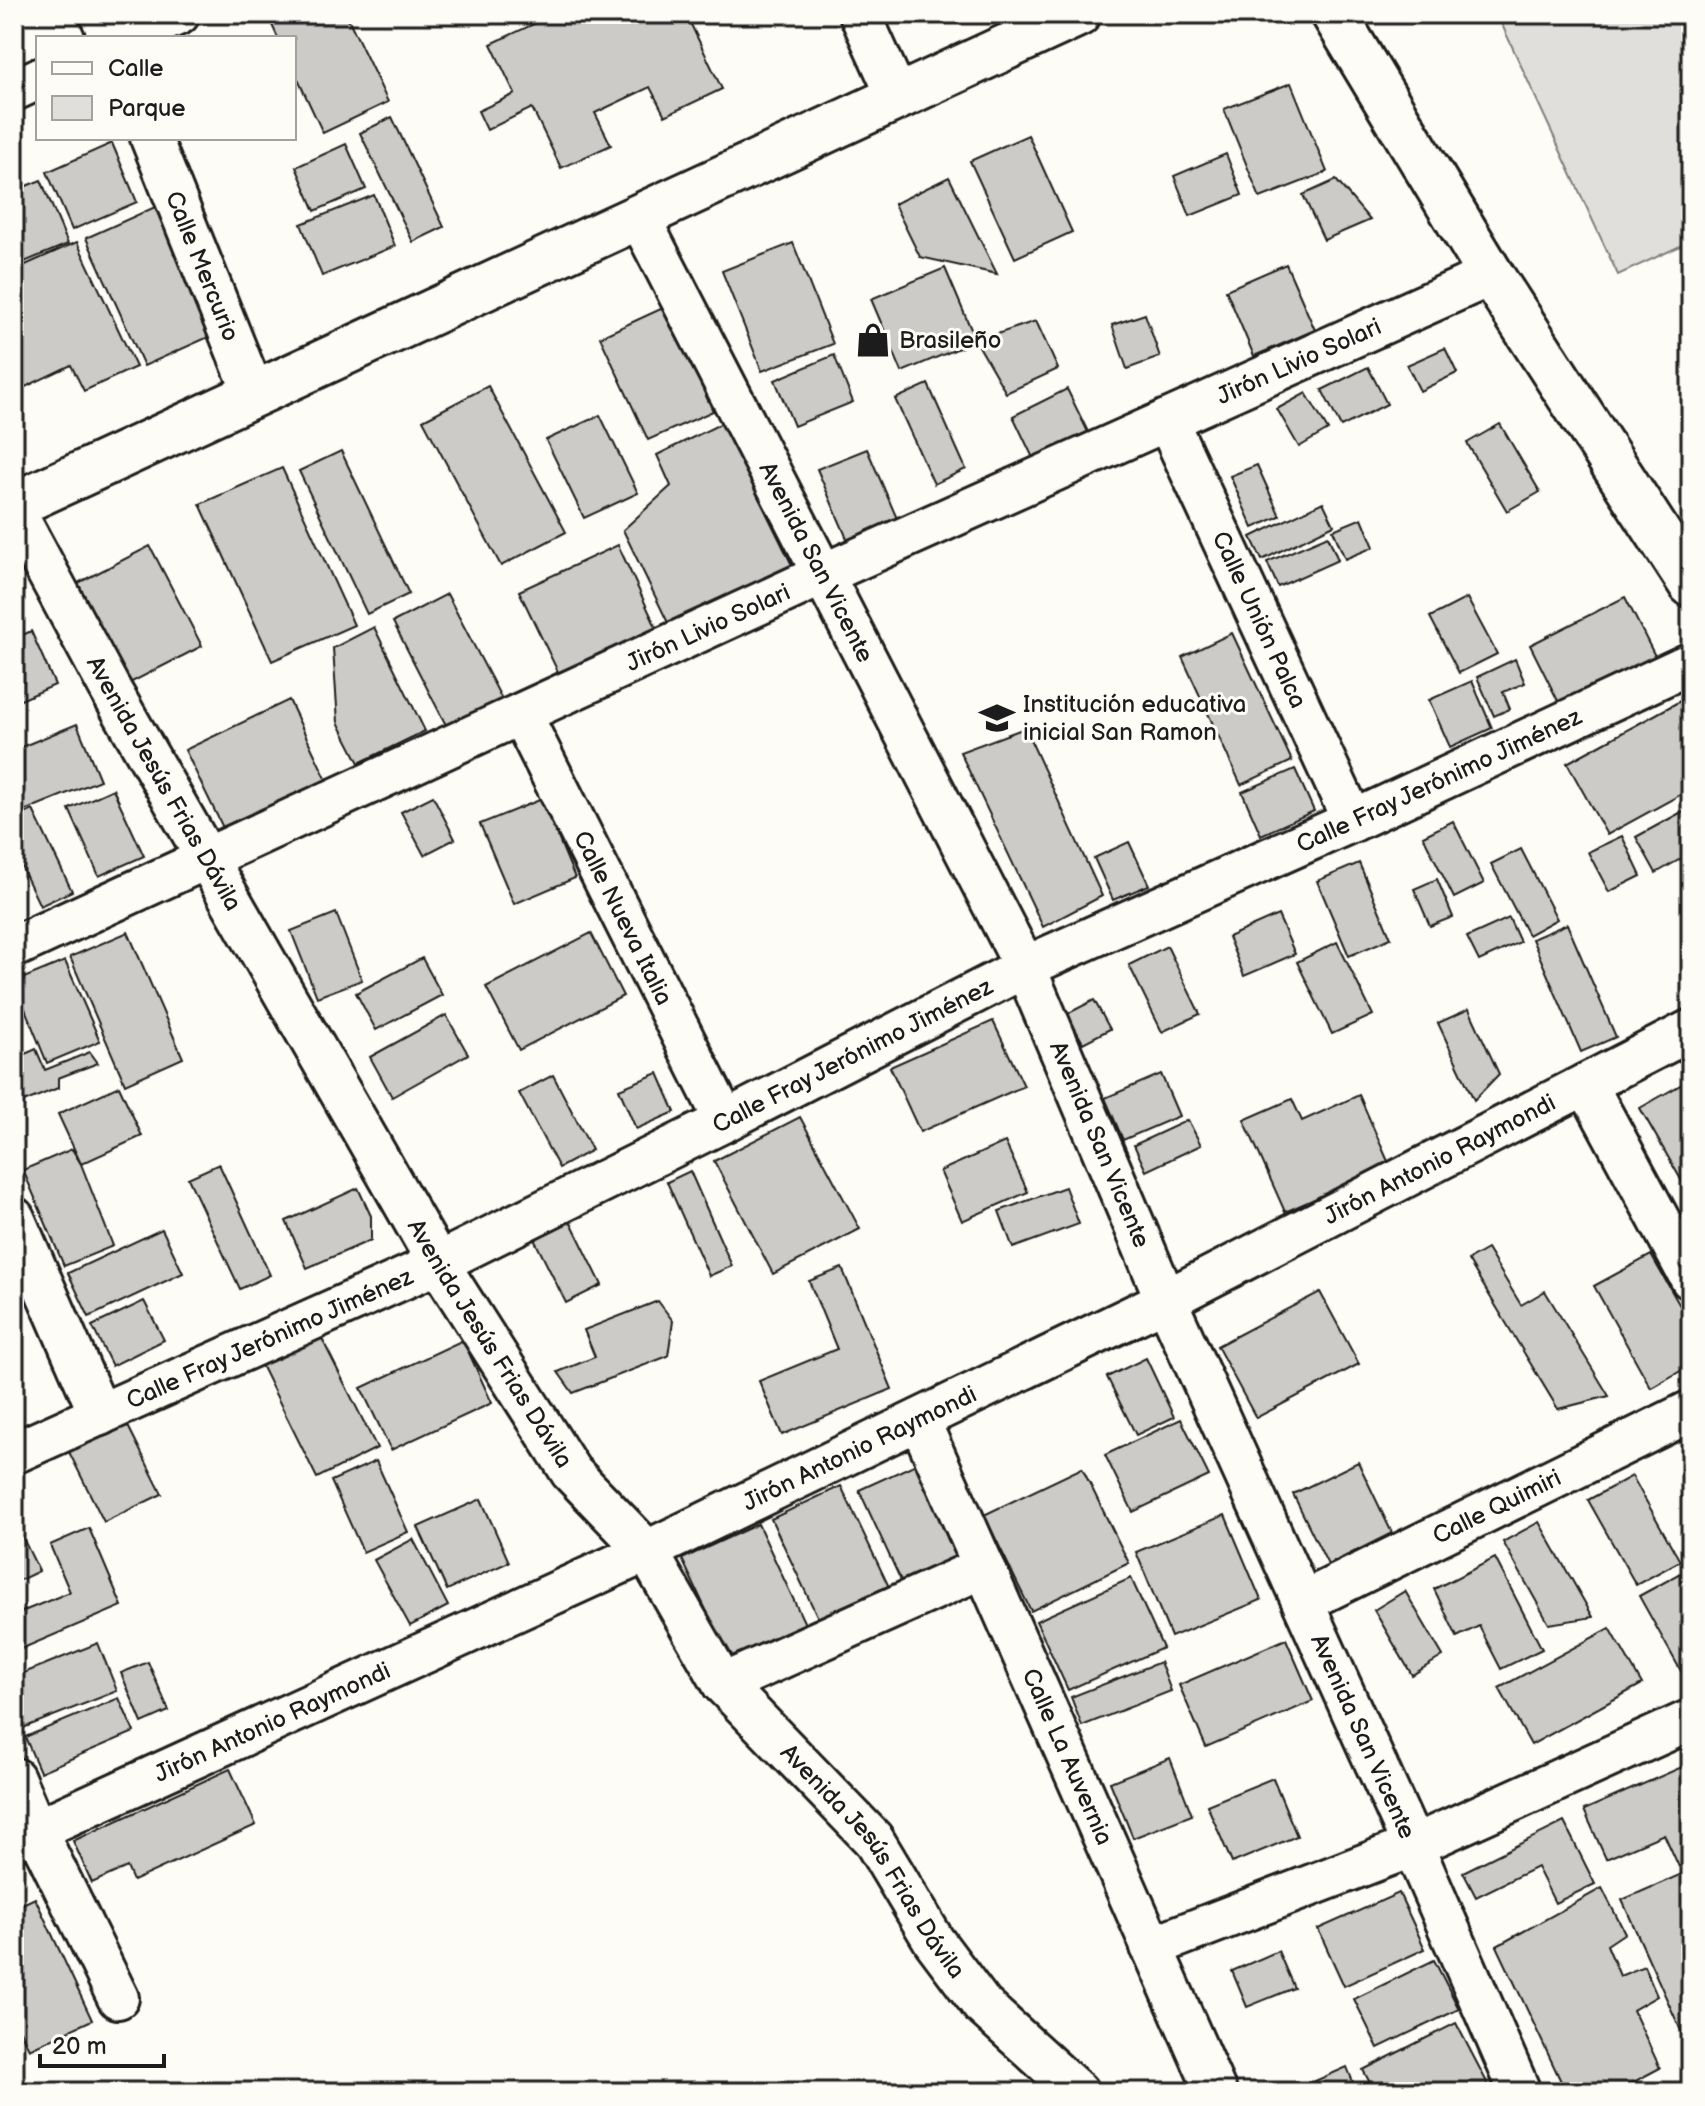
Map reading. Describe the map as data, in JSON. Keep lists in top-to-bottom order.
{
  "streets": {
    "street": [
      "Calle Mercurio",
      "Jirón Livio Solari",
      "Avenida San Vicente",
      "Calle Unión Palca",
      "Calle Fray Jerónimo Jiménez",
      "Avenida Jesús Frias Dávila",
      "Calle Nueva Italia",
      "Jirón Antonio Raymondi",
      "Calle Quimiri",
      "Calle La Auvernia"
    ]
  },
  "crossings": [
    ["Jirón Livio Solari", "Avenida San Vicente"],
    ["Jirón Livio Solari", "Calle Unión Palca"],
    ["Jirón Livio Solari", "Avenida Jesús Frias Dávila"],
    ["Jirón Livio Solari", "Calle Nueva Italia"],
    ["Avenida San Vicente", "Calle Fray Jerónimo Jiménez"],
    ["Avenida San Vicente", "Jirón Antonio Raymondi"],
    ["Avenida San Vicente", "Calle Quimiri"],
    ["Calle Unión Palca", "Calle Fray Jerónimo Jiménez"],
    ["Calle Fray Jerónimo Jiménez", "Avenida Jesús Frias Dávila"],
    ["Calle Fray Jerónimo Jiménez", "Calle Nueva Italia"],
    ["Avenida Jesús Frias Dávila", "Jirón Antonio Raymondi"],
    ["Jirón Antonio Raymondi", "Calle La Auvernia"]
  ],
  "places": {
    "shop": ["Brasileño"],
    "school or university": ["Institución educativa inicial San Ramon"]
  },
  "legend": ["Calle", "Parque"],
  "scale_bar": "20 m"
}
